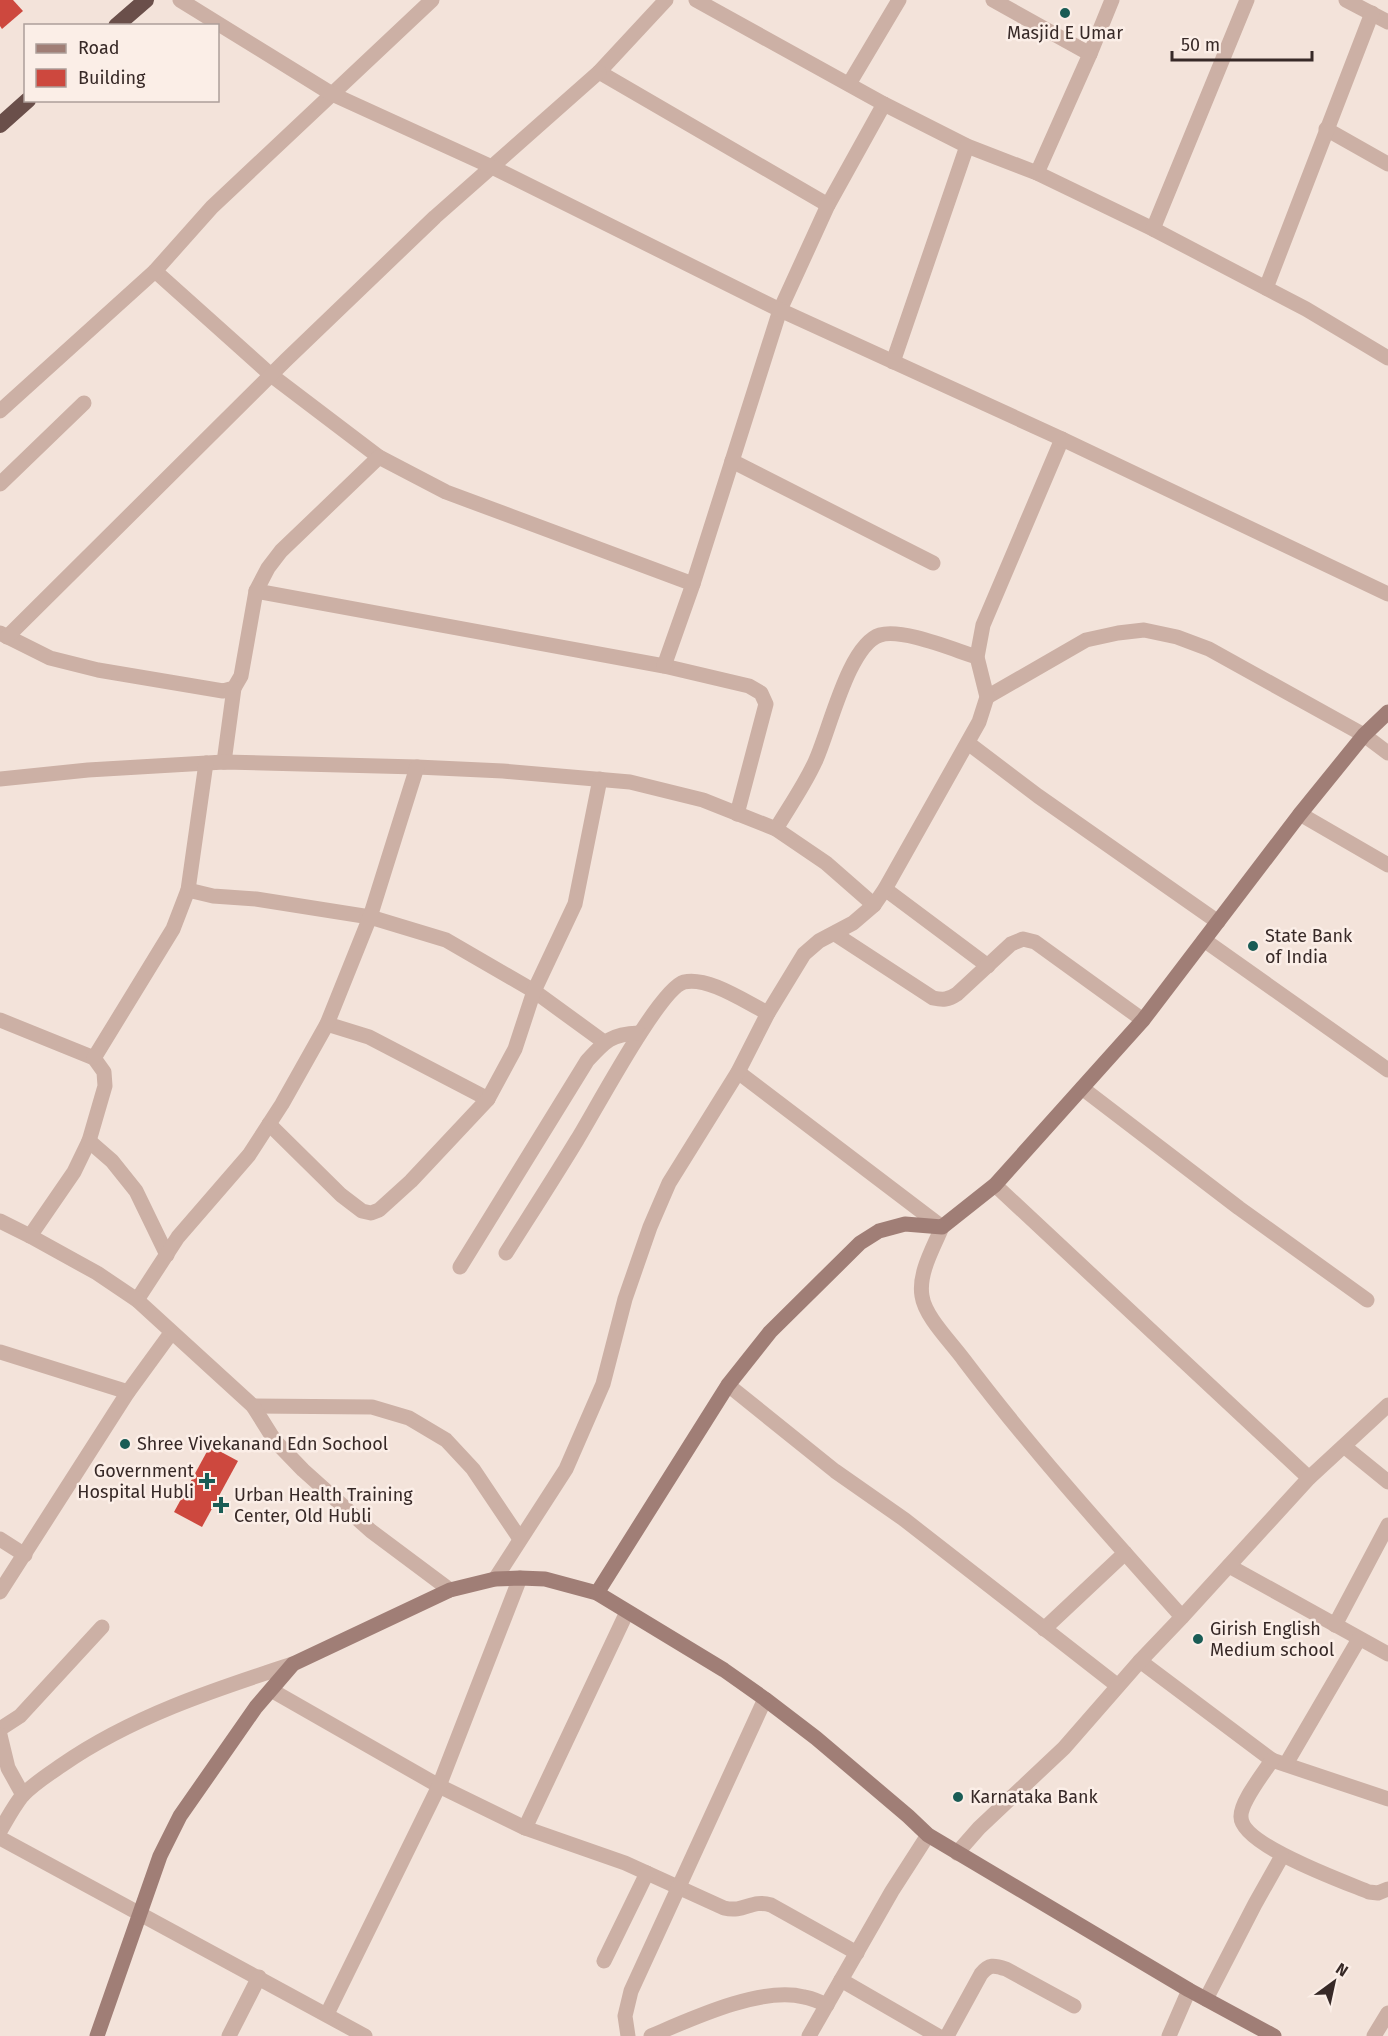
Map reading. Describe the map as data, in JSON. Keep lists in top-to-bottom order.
{
  "places": {
    "other": [
      "Masjid E Umar",
      "State Bank of India",
      "Shree Vivekanand Edn Sochool",
      "Girish English Medium school",
      "Karnataka Bank"
    ],
    "health": ["Government Hospital Hubli", "Urban Health Training Center, Old Hubli"]
  },
  "legend": ["Road", "Building"],
  "scale_bar": "50 m",
  "north": "top right"
}
